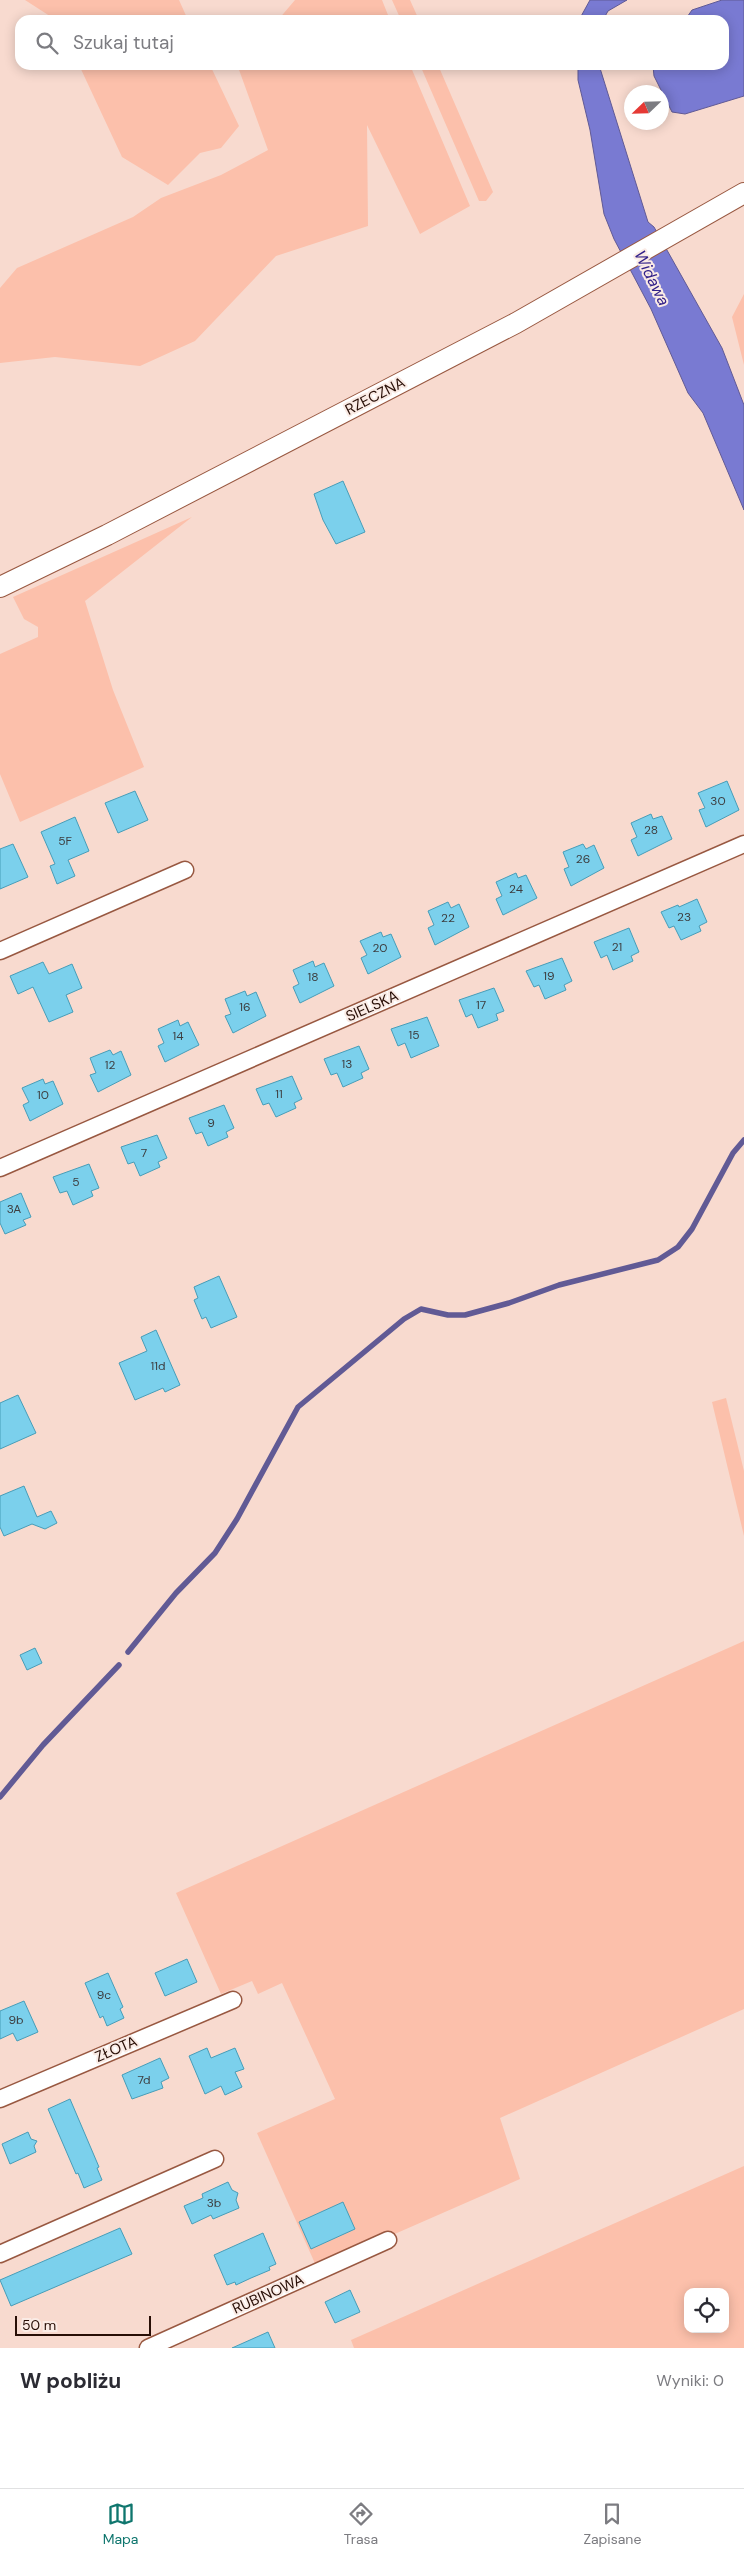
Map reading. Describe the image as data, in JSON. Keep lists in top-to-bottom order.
{
  "streets": {
    "street": [
      "RZECZNA",
      "SIELSKA",
      "ZŁOTA",
      "RUBINOWA"
    ]
  },
  "water": ["Widawa"],
  "house_numbers": [
    "30",
    "28",
    "5F",
    "26",
    "24",
    "23",
    "22",
    "21",
    "20",
    "19",
    "18",
    "17",
    "16",
    "15",
    "14",
    "13",
    "12",
    "11",
    "10",
    "9",
    "7",
    "5",
    "3A",
    "11d",
    "9c",
    "9b",
    "7d",
    "3b"
  ],
  "scale_bar": "50 m",
  "north": "bottom left",
  "page": {
    "search": "Szukaj tutaj",
    "scale": "50 m",
    "heading": ["W pobliżu", "Wyniki: 0"],
    "nav": ["Mapa", "Trasa", "Zapisane"]
  }
}
